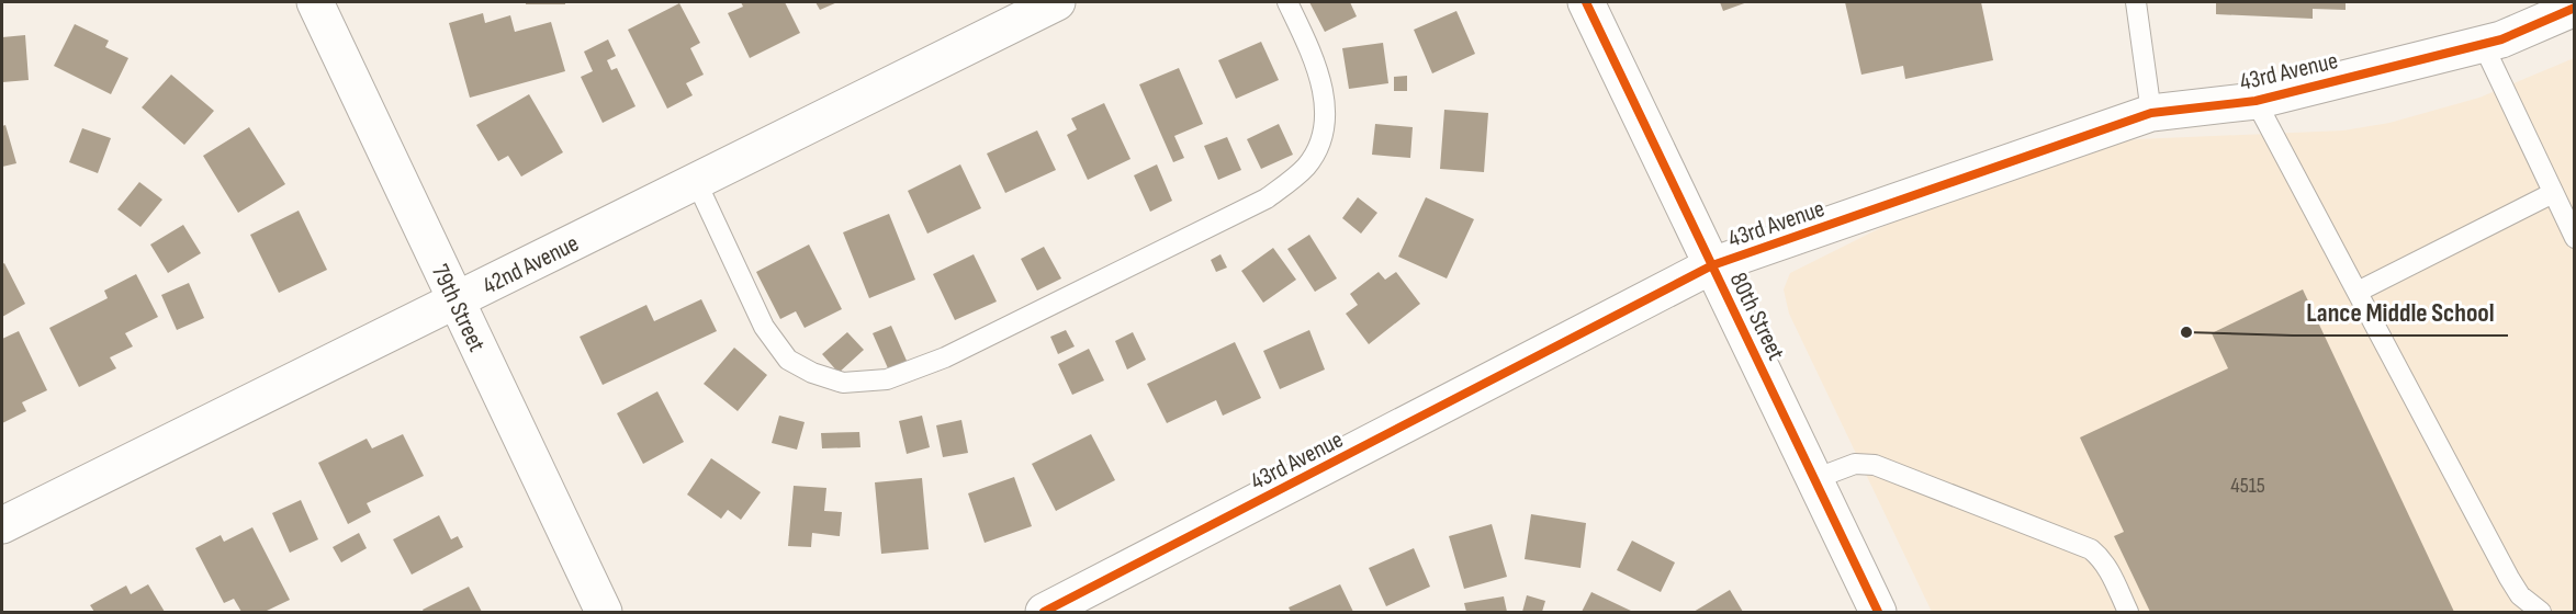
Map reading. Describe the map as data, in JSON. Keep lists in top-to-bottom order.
{
  "streets": {
    "street": [
      "43rd Avenue",
      "42nd Avenue",
      "79th Street",
      "80th Street"
    ]
  },
  "crossings": [
    ["43rd Avenue", "80th Street"],
    ["42nd Avenue", "79th Street"]
  ],
  "places": ["Lance Middle School"],
  "house_numbers": ["4515"]
}
